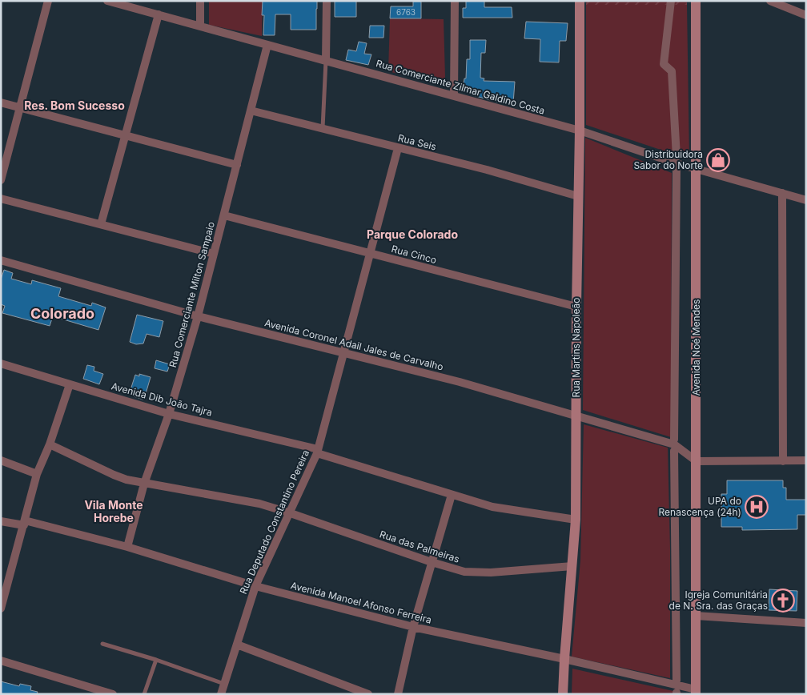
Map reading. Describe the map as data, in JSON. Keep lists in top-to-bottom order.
{
  "streets": {
    "main road": ["Rua Martins Napoleão", "Avenida Noé Mendes"],
    "street": [
      "Rua Comerciante Zilmar Galdino Costa",
      "Rua Seis",
      "Rua Cinco",
      "Rua Comerciante Milton Sampaio",
      "Avenida Coronel Adail Jales de Carvalho",
      "Avenida Dib João Tajra",
      "Rua Deputado Constantino Pereira",
      "Rua das Palmeiras",
      "Avenida Manoel Afonso Ferreira"
    ]
  },
  "crossings": [
    ["Rua Comerciante Zilmar Galdino Costa", "Rua Comerciante Milton Sampaio"],
    ["Rua Comerciante Zilmar Galdino Costa", "Rua Martins Napoleão"],
    ["Rua Comerciante Zilmar Galdino Costa", "Avenida Noé Mendes"],
    ["Rua Seis", "Rua Comerciante Milton Sampaio"],
    ["Rua Seis", "Rua Martins Napoleão"],
    ["Rua Seis", "Rua Deputado Constantino Pereira"],
    ["Rua Cinco", "Rua Comerciante Milton Sampaio"],
    ["Rua Cinco", "Rua Martins Napoleão"],
    ["Rua Cinco", "Rua Deputado Constantino Pereira"],
    ["Rua Comerciante Milton Sampaio", "Avenida Coronel Adail Jales de Carvalho"],
    ["Rua Comerciante Milton Sampaio", "Avenida Dib João Tajra"],
    ["Rua Comerciante Milton Sampaio", "Avenida Manoel Afonso Ferreira"],
    ["Avenida Coronel Adail Jales de Carvalho", "Rua Martins Napoleão"],
    ["Avenida Coronel Adail Jales de Carvalho", "Avenida Noé Mendes"],
    ["Avenida Coronel Adail Jales de Carvalho", "Rua Deputado Constantino Pereira"],
    ["Rua Martins Napoleão", "Avenida Dib João Tajra"],
    ["Rua Martins Napoleão", "Rua das Palmeiras"],
    ["Rua Martins Napoleão", "Avenida Manoel Afonso Ferreira"],
    ["Avenida Noé Mendes", "Avenida Manoel Afonso Ferreira"],
    ["Avenida Dib João Tajra", "Rua Deputado Constantino Pereira"],
    ["Rua Deputado Constantino Pereira", "Rua das Palmeiras"],
    ["Rua Deputado Constantino Pereira", "Avenida Manoel Afonso Ferreira"]
  ],
  "districts": [
    "Res. Bom Sucesso",
    "Parque Colorado",
    "Colorado",
    "Vila Monte Horebe"
  ],
  "places": {
    "shop": ["Distribuidora Sabor do Norte"],
    "hospital": ["UPA do Renascença (24h)"],
    "church": ["Igreja Comunitária de N. Sra. das Graças"]
  },
  "house_numbers": ["6763"]
}
